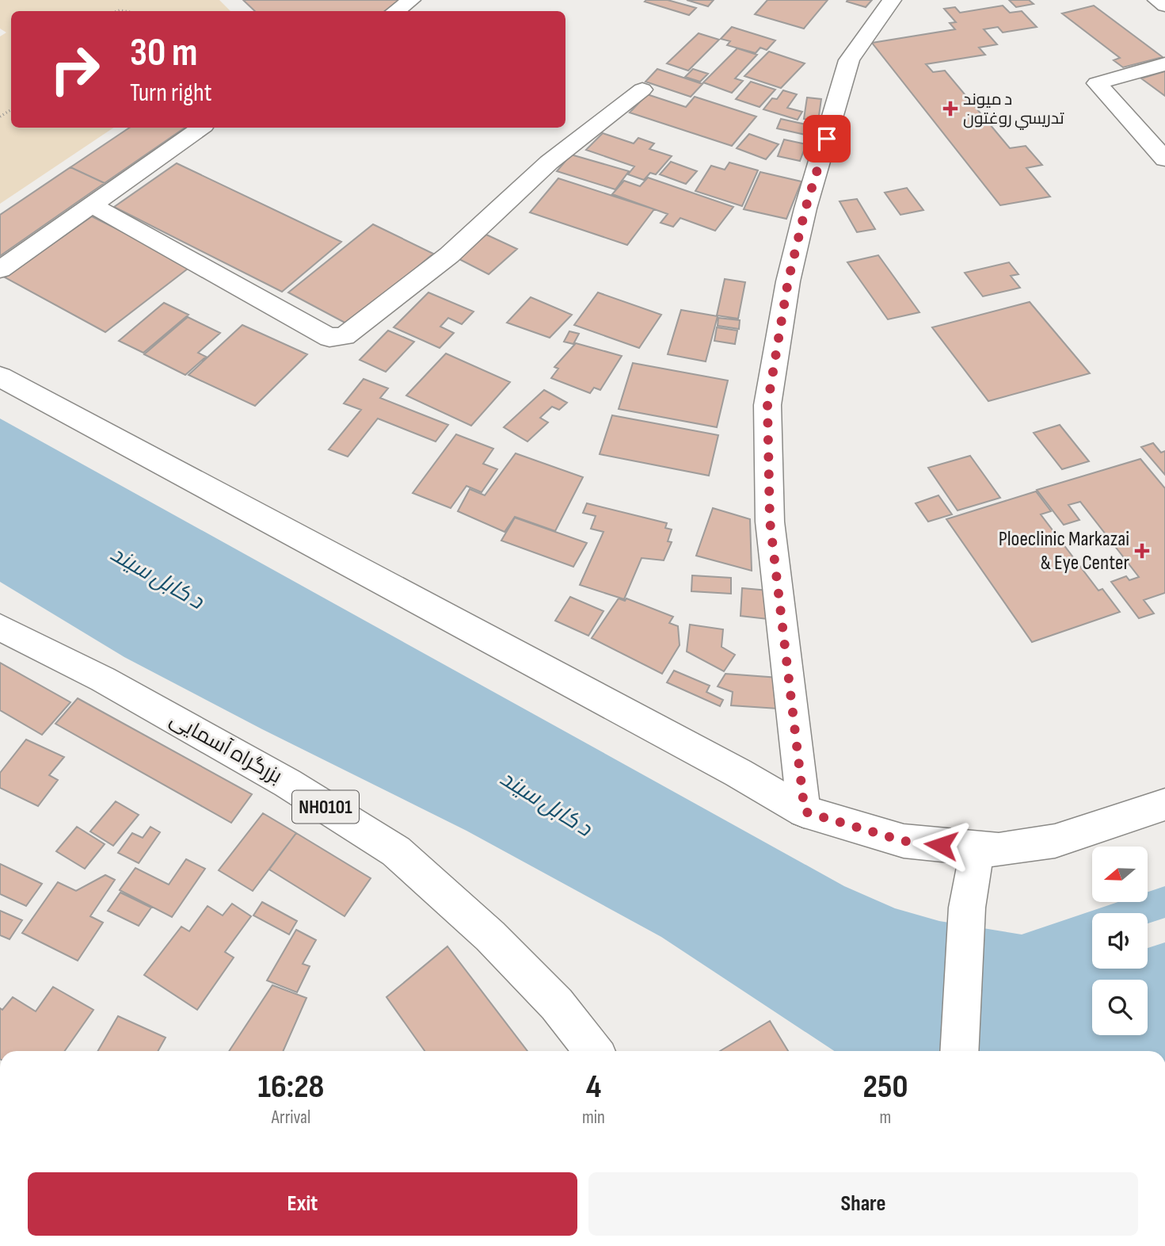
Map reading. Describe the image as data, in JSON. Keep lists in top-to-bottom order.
{
  "streets": {
    "main road": ["بزرگراه آسمایی", "NH0101"]
  },
  "water": ["د کابل سيند"],
  "places": {
    "health": ["د میوند تدریسي روغتون", "Ploeclinic Markazai & Eye Center"]
  },
  "north": "left",
  "page": {
    "turn": ["30 m", "Turn right"],
    "eta": [
      "16:28",
      "Arrival",
      "4",
      "min",
      "250",
      "m"
    ],
    "buttons": ["Exit", "Share"]
  }
}
